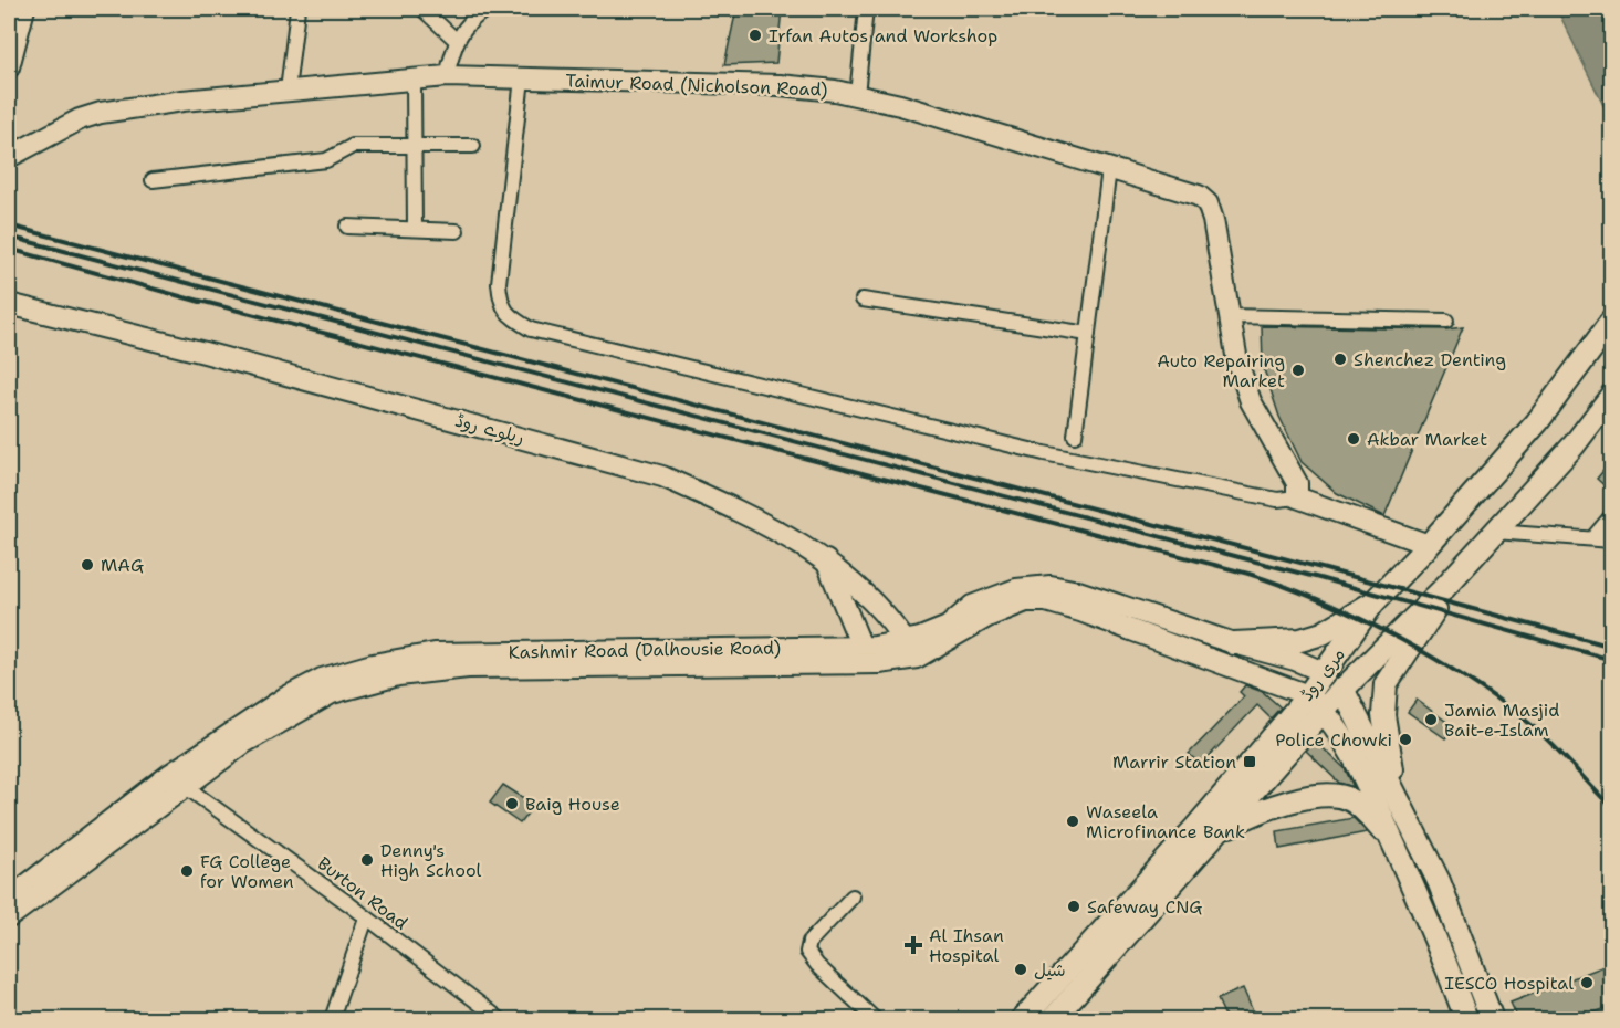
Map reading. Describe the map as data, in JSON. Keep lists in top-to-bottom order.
{
  "streets": {
    "main road": ["مری روڈ"],
    "street": [
      "Taimur Road (Nicholson Road)",
      "ریلوے روڈ",
      "Kashmir Road (Dalhousie Road)",
      "Burton Road"
    ]
  },
  "crossings": [
    ["ریلوے روڈ", "Kashmir Road (Dalhousie Road)"],
    ["Kashmir Road (Dalhousie Road)", "مری روڈ"],
    ["Kashmir Road (Dalhousie Road)", "Burton Road"]
  ],
  "places": {
    "other": [
      "Irfan Autos and Workshop",
      "Shenchez Denting",
      "Auto Repairing Market",
      "Akbar Market",
      "MAG",
      "Jamia Masjid Bait-e-Islam",
      "Police Chowki",
      "Baig House",
      "Waseela Microfinance Bank",
      "Denny's High School",
      "FG College for Women",
      "Safeway CNG",
      "شیل",
      "IESCO Hospital"
    ],
    "transit": ["Marrir Station"],
    "health": ["Al Ihsan Hospital"]
  }
}
